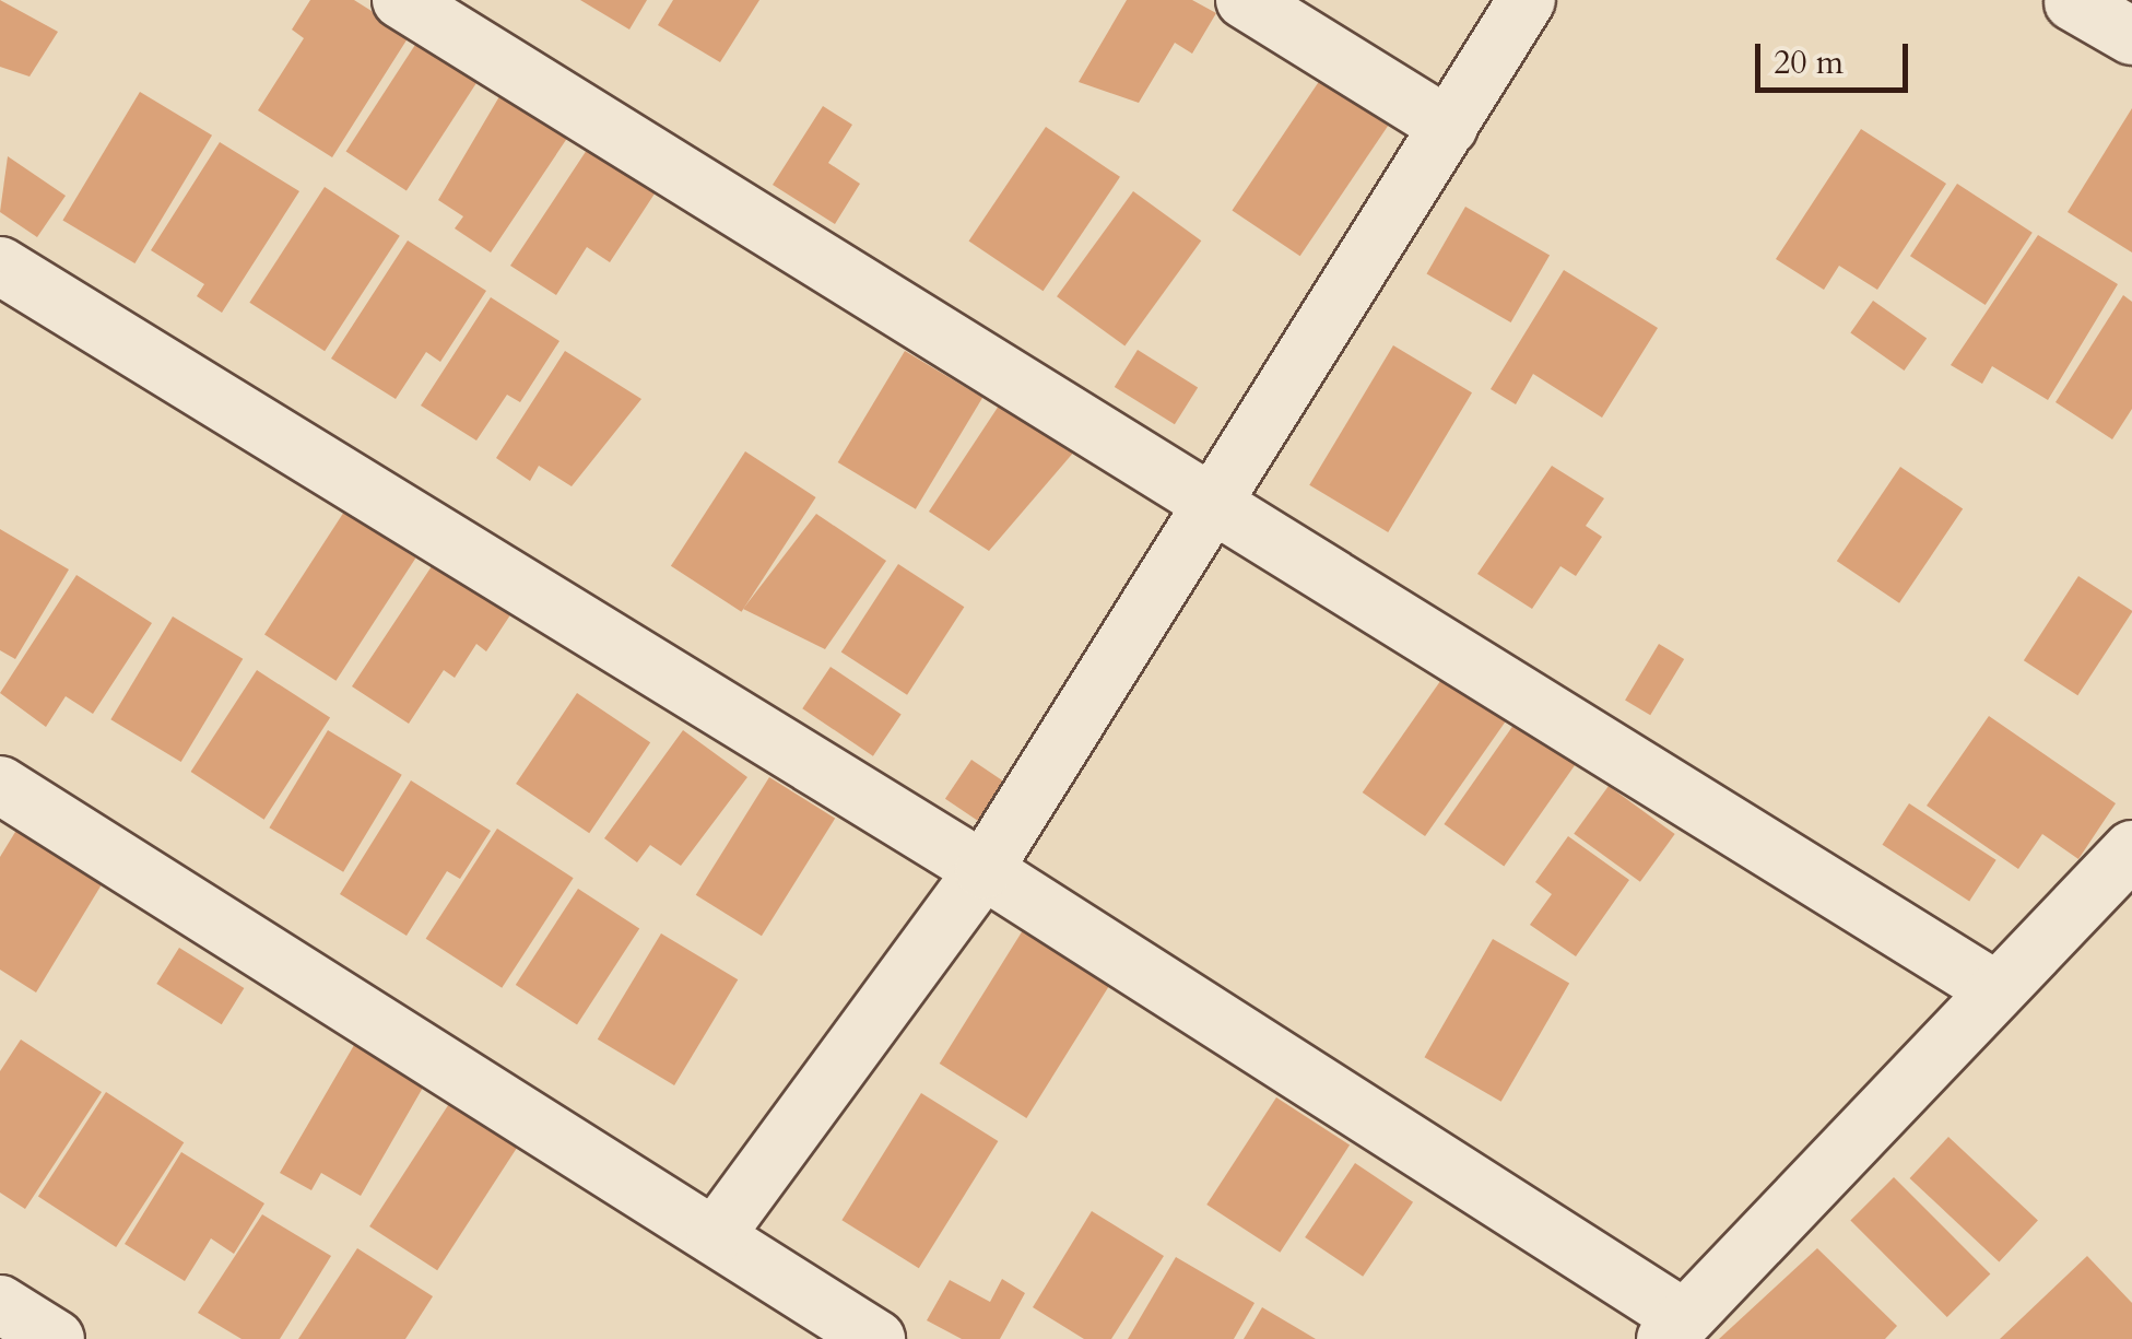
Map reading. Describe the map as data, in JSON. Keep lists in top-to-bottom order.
{
  "scale_bar": "20 m"
}
